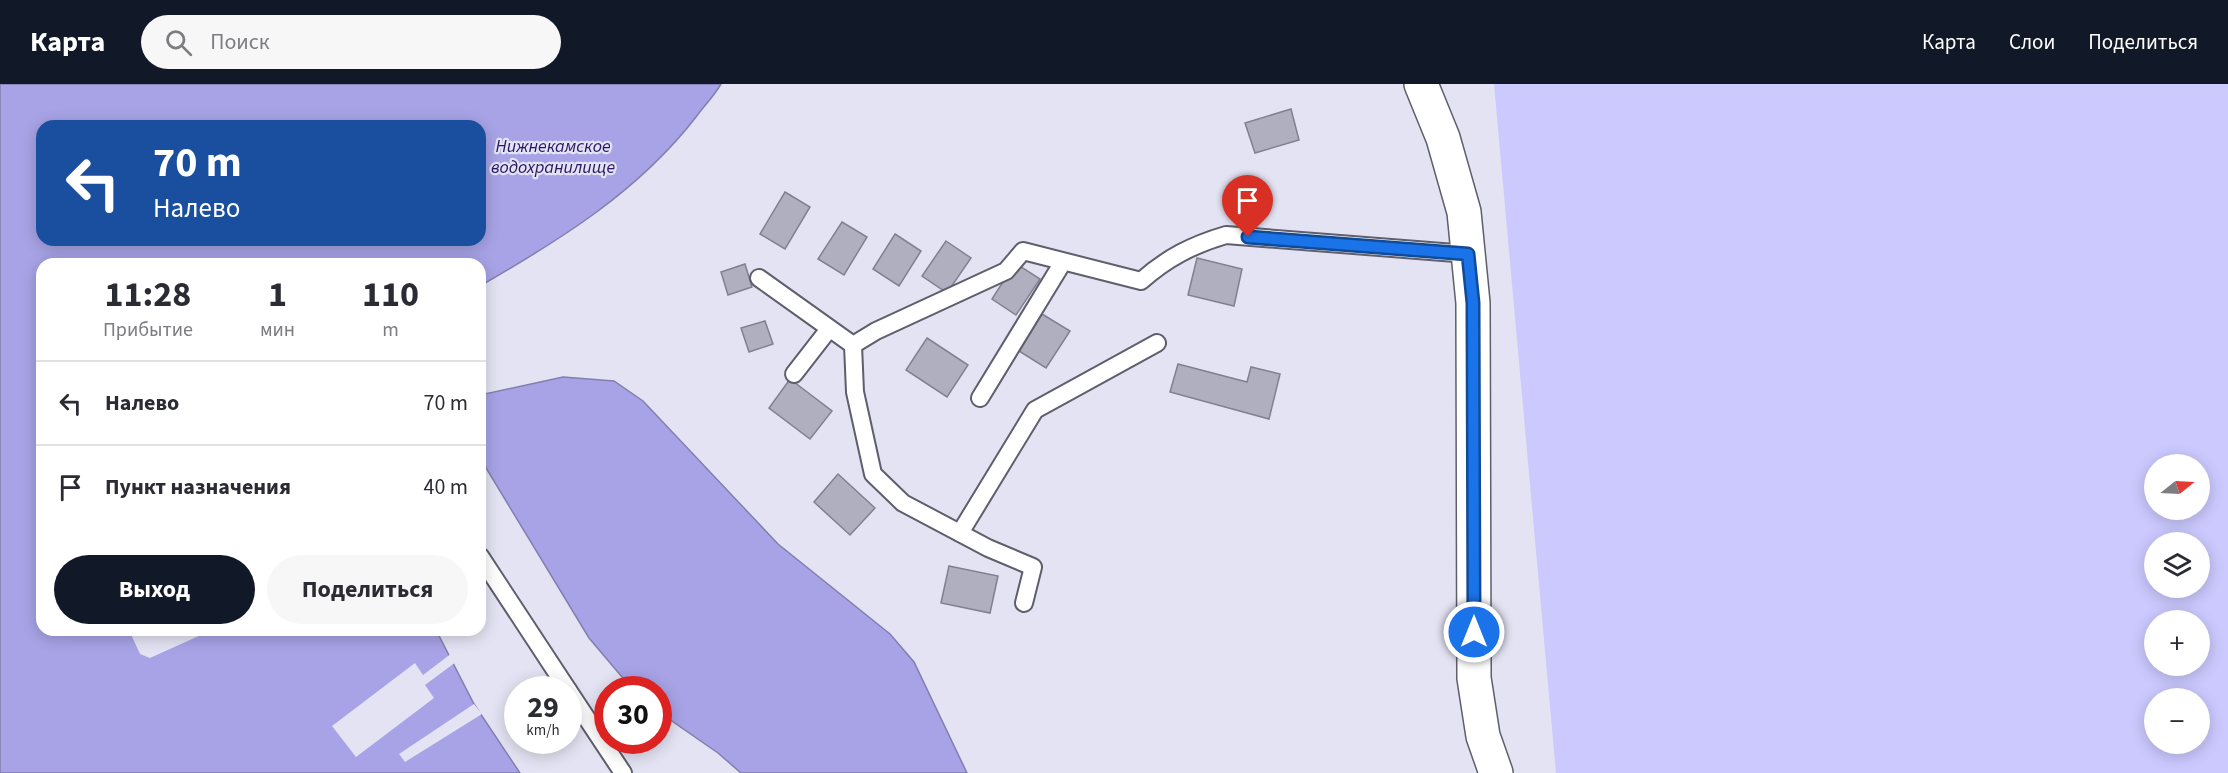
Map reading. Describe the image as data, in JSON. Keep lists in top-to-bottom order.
{
  "water": ["Нижнекамское водохранилище"],
  "north": "right",
  "page": {
    "header": "Карта",
    "search": "Поиск",
    "nav": ["Карта", "Слои", "Поделиться"],
    "turn": ["70 m", "Налево"],
    "eta": [
      "11:28",
      "Прибытие",
      "1",
      "мин",
      "110",
      "m"
    ],
    "list": [
      {
        "name": "Налево",
        "value": "70 m"
      },
      {
        "name": "Пункт назначения",
        "value": "40 m"
      }
    ],
    "map_buttons": ["+", "−"],
    "buttons": ["Выход", "Поделиться"],
    "speed": "29 km/h",
    "limit": "30"
  }
}
